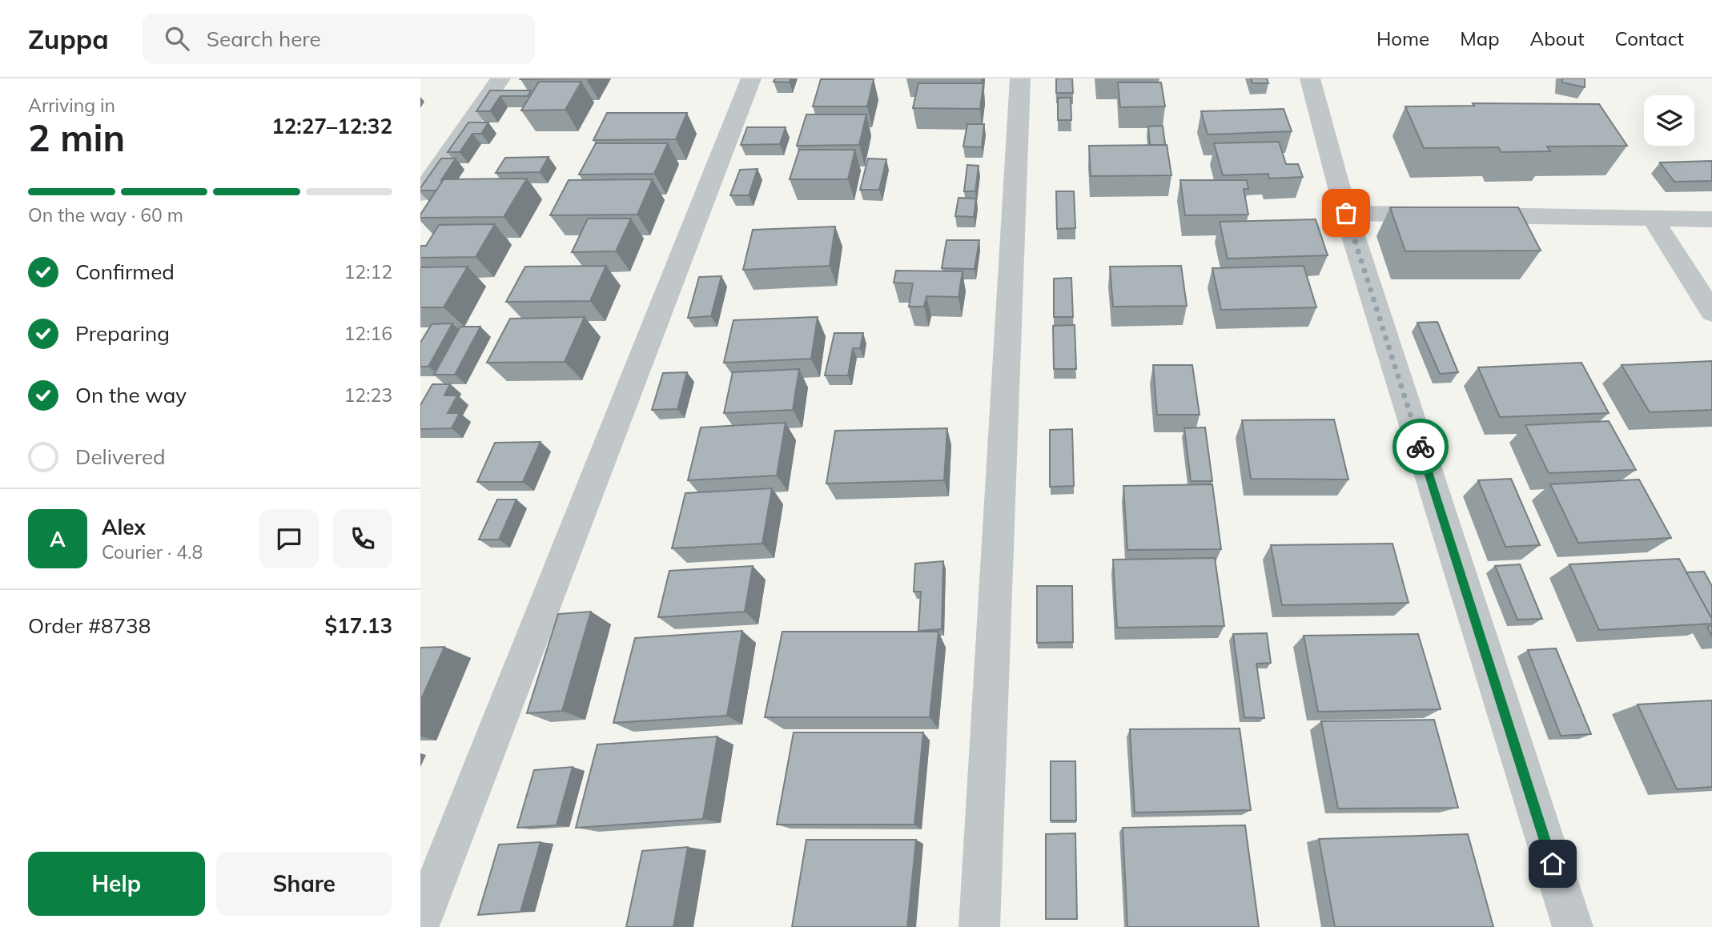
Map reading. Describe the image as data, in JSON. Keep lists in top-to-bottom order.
{
  "page": {
    "header": "Zuppa",
    "search": "Search here",
    "nav": [
      "Home",
      "Map",
      "About",
      "Contact"
    ],
    "heading": ["2 min", "Arriving in", "12:27–12:32"],
    "panel": [
      "Alex",
      "Courier · 4.8",
      "Order #8738",
      "$17.13"
    ],
    "bar": "On the way · 60 m",
    "list": [
      ["Confirmed", "12:12"],
      ["Preparing", "12:16"],
      ["On the way", "12:23"],
      "Delivered"
    ],
    "round": "A",
    "buttons": ["Help", "Share"]
  }
}
